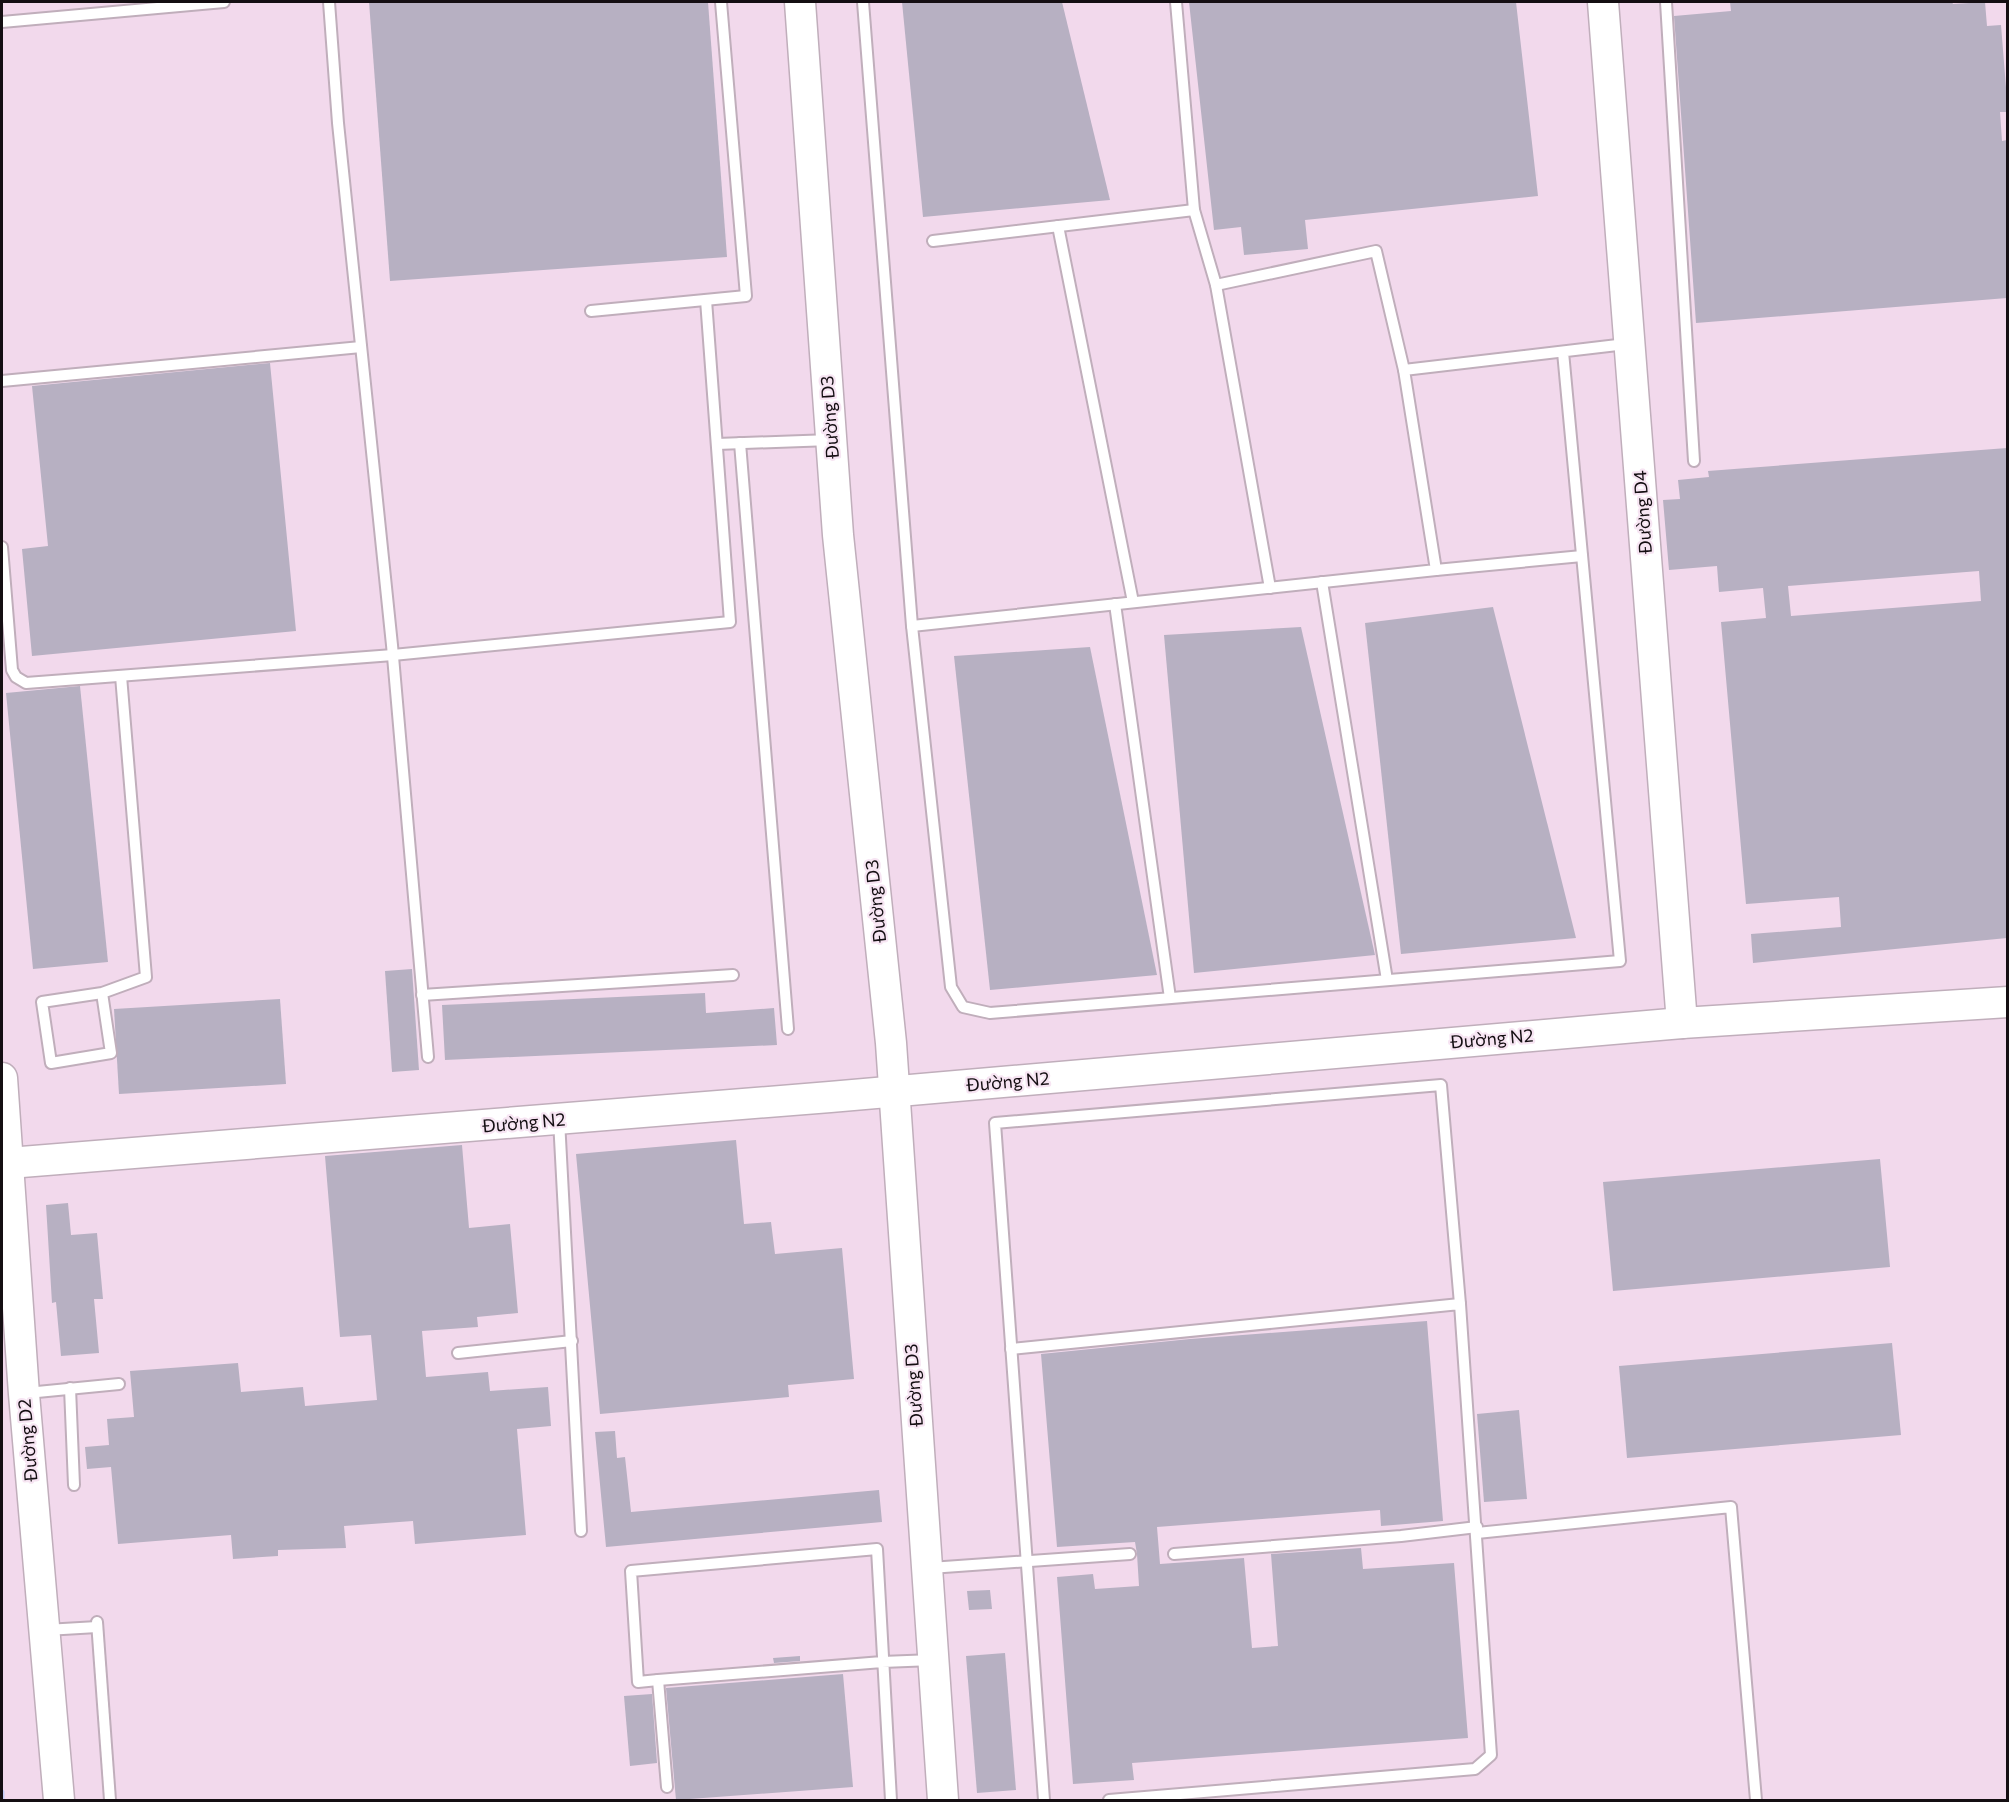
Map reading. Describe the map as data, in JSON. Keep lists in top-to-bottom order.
{
  "streets": {
    "street": [
      "Đường D3",
      "Đường D4",
      "Đường N2",
      "Đường D2"
    ]
  },
  "crossings": [
    ["Đường D3", "Đường N2"],
    ["Đường D4", "Đường N2"],
    ["Đường N2", "Đường D2"]
  ]
}
